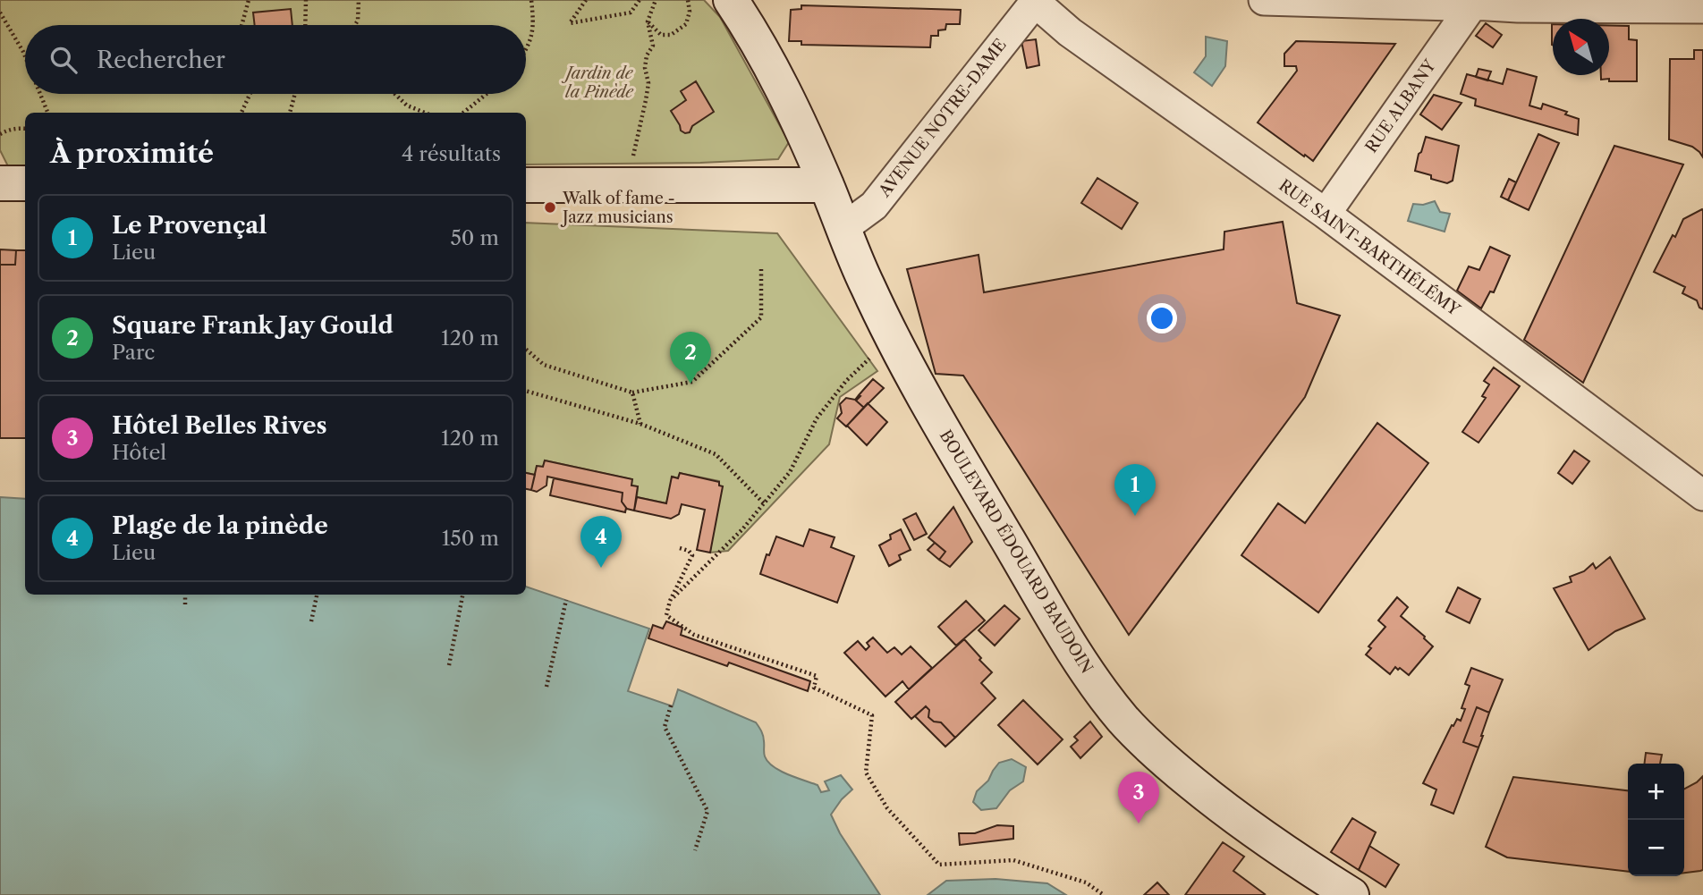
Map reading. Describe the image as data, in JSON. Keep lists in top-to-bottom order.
{
  "streets": {
    "street": [
      "RUE ALBANY",
      "AVENUE NOTRE-DAME",
      "RUE SAINT-BARTHÉLÉMY",
      "BOULEVARD ÉDOUARD BAUDOIN"
    ]
  },
  "crossings": [
    ["RUE ALBANY", "RUE SAINT-BARTHÉLÉMY"],
    ["AVENUE NOTRE-DAME", "RUE SAINT-BARTHÉLÉMY"],
    ["AVENUE NOTRE-DAME", "BOULEVARD ÉDOUARD BAUDOIN"]
  ],
  "parks": ["Jardin de la Pinède"],
  "places": ["Walk of fame - Jazz musicians"],
  "north": "top left",
  "page": {
    "search": "Rechercher",
    "heading": ["À proximité", "4 résultats"],
    "list": [
      {
        "mark": "1",
        "name": "Le Provençal",
        "note": "Lieu",
        "value": "50 m"
      },
      {
        "mark": "2",
        "name": "Square Frank Jay Gould",
        "note": "Parc",
        "value": "120 m"
      },
      {
        "mark": "3",
        "name": "Hôtel Belles Rives",
        "note": "Hôtel",
        "value": "120 m"
      },
      {
        "mark": "4",
        "name": "Plage de la pinède",
        "note": "Lieu",
        "value": "150 m"
      }
    ],
    "pins": [
      "2",
      "1",
      "4",
      "3"
    ],
    "map_buttons": ["+", "−"]
  }
}
